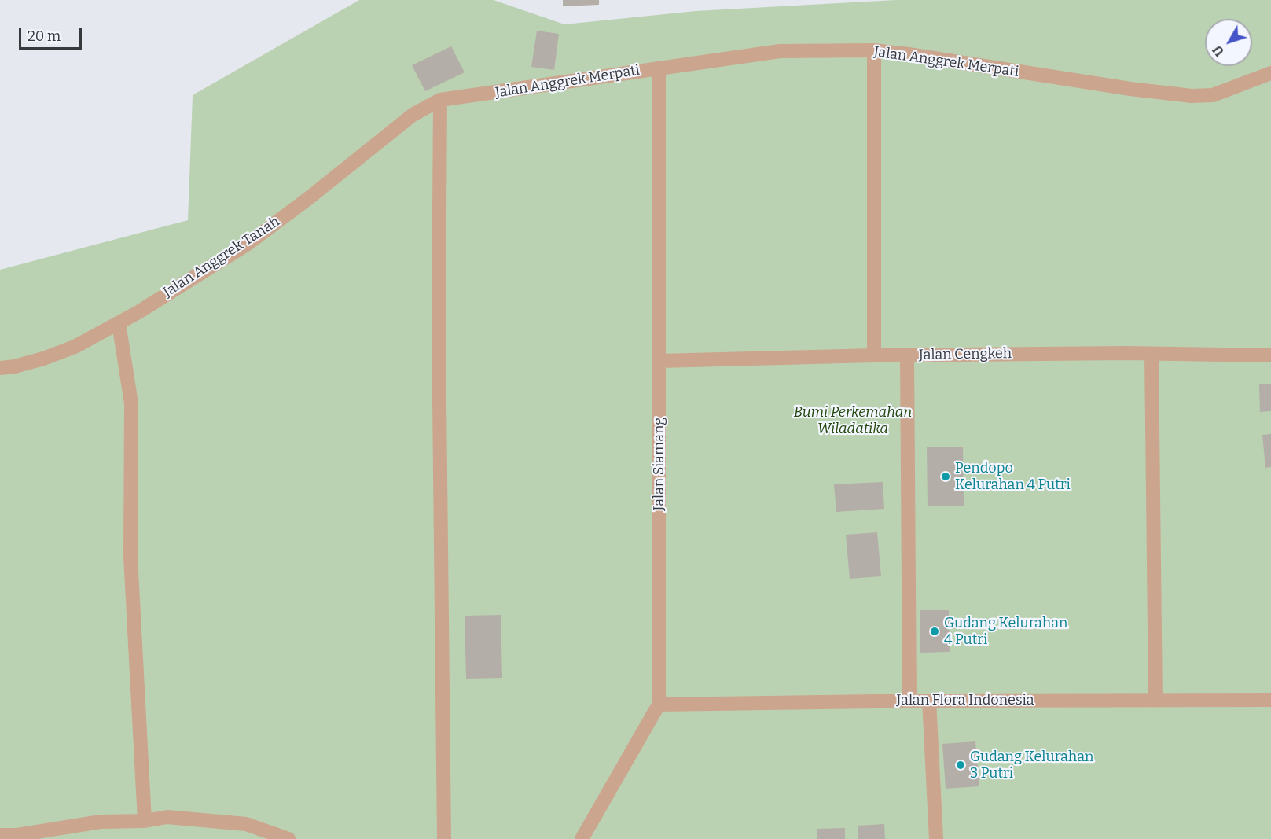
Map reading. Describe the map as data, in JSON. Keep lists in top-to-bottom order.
{
  "streets": {
    "street": [
      "Jalan Anggrek Merpati",
      "Jalan Anggrek Tanah",
      "Jalan Cengkeh",
      "Jalan Siamang",
      "Jalan Flora Indonesia"
    ]
  },
  "crossings": [
    ["Jalan Anggrek Merpati", "Jalan Anggrek Tanah"],
    ["Jalan Anggrek Merpati", "Jalan Siamang"],
    ["Jalan Cengkeh", "Jalan Siamang"],
    ["Jalan Siamang", "Jalan Flora Indonesia"]
  ],
  "parks": ["Bumi Perkemahan Wiladatika"],
  "places": ["Pendopo Kelurahan 4 Putri", "Gudang Kelurahan 4 Putri", "Gudang Kelurahan 3 Putri"],
  "scale_bar": "20 m",
  "north": "bottom left"
}
